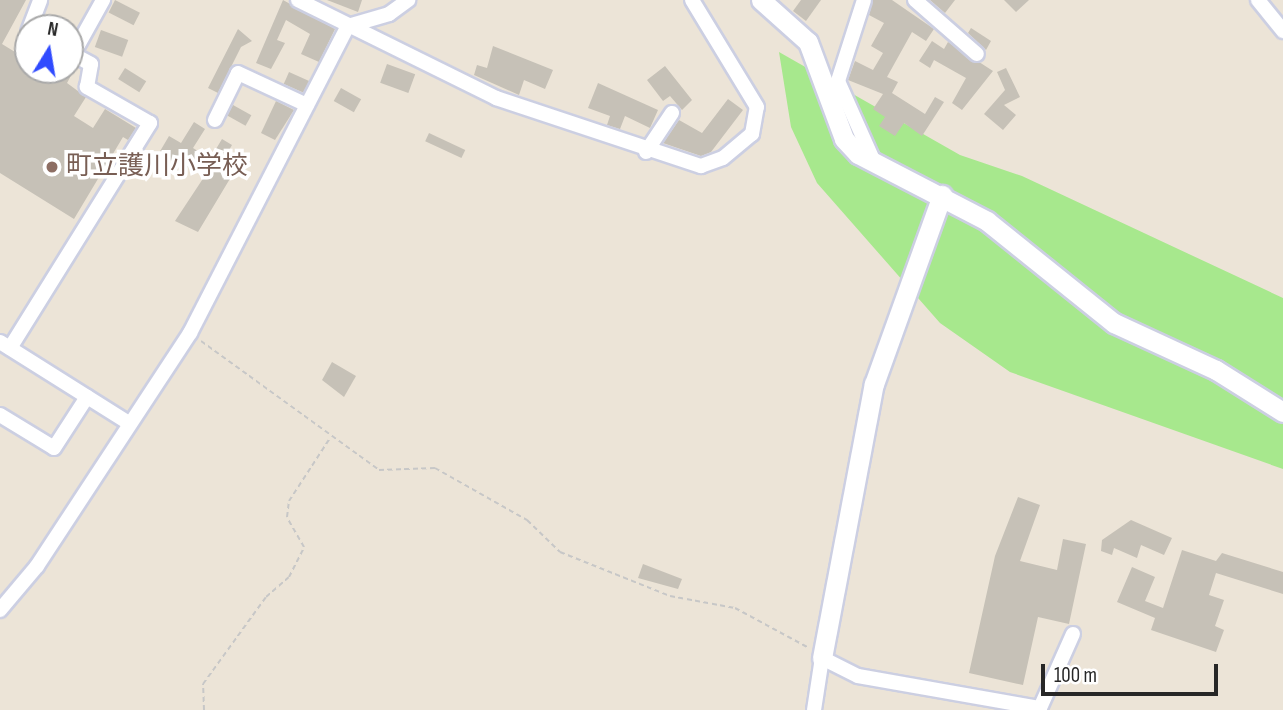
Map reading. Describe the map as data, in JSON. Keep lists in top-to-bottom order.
{
  "places": ["町立護川小学校"],
  "scale_bar": "100 m",
  "north": "top"
}
